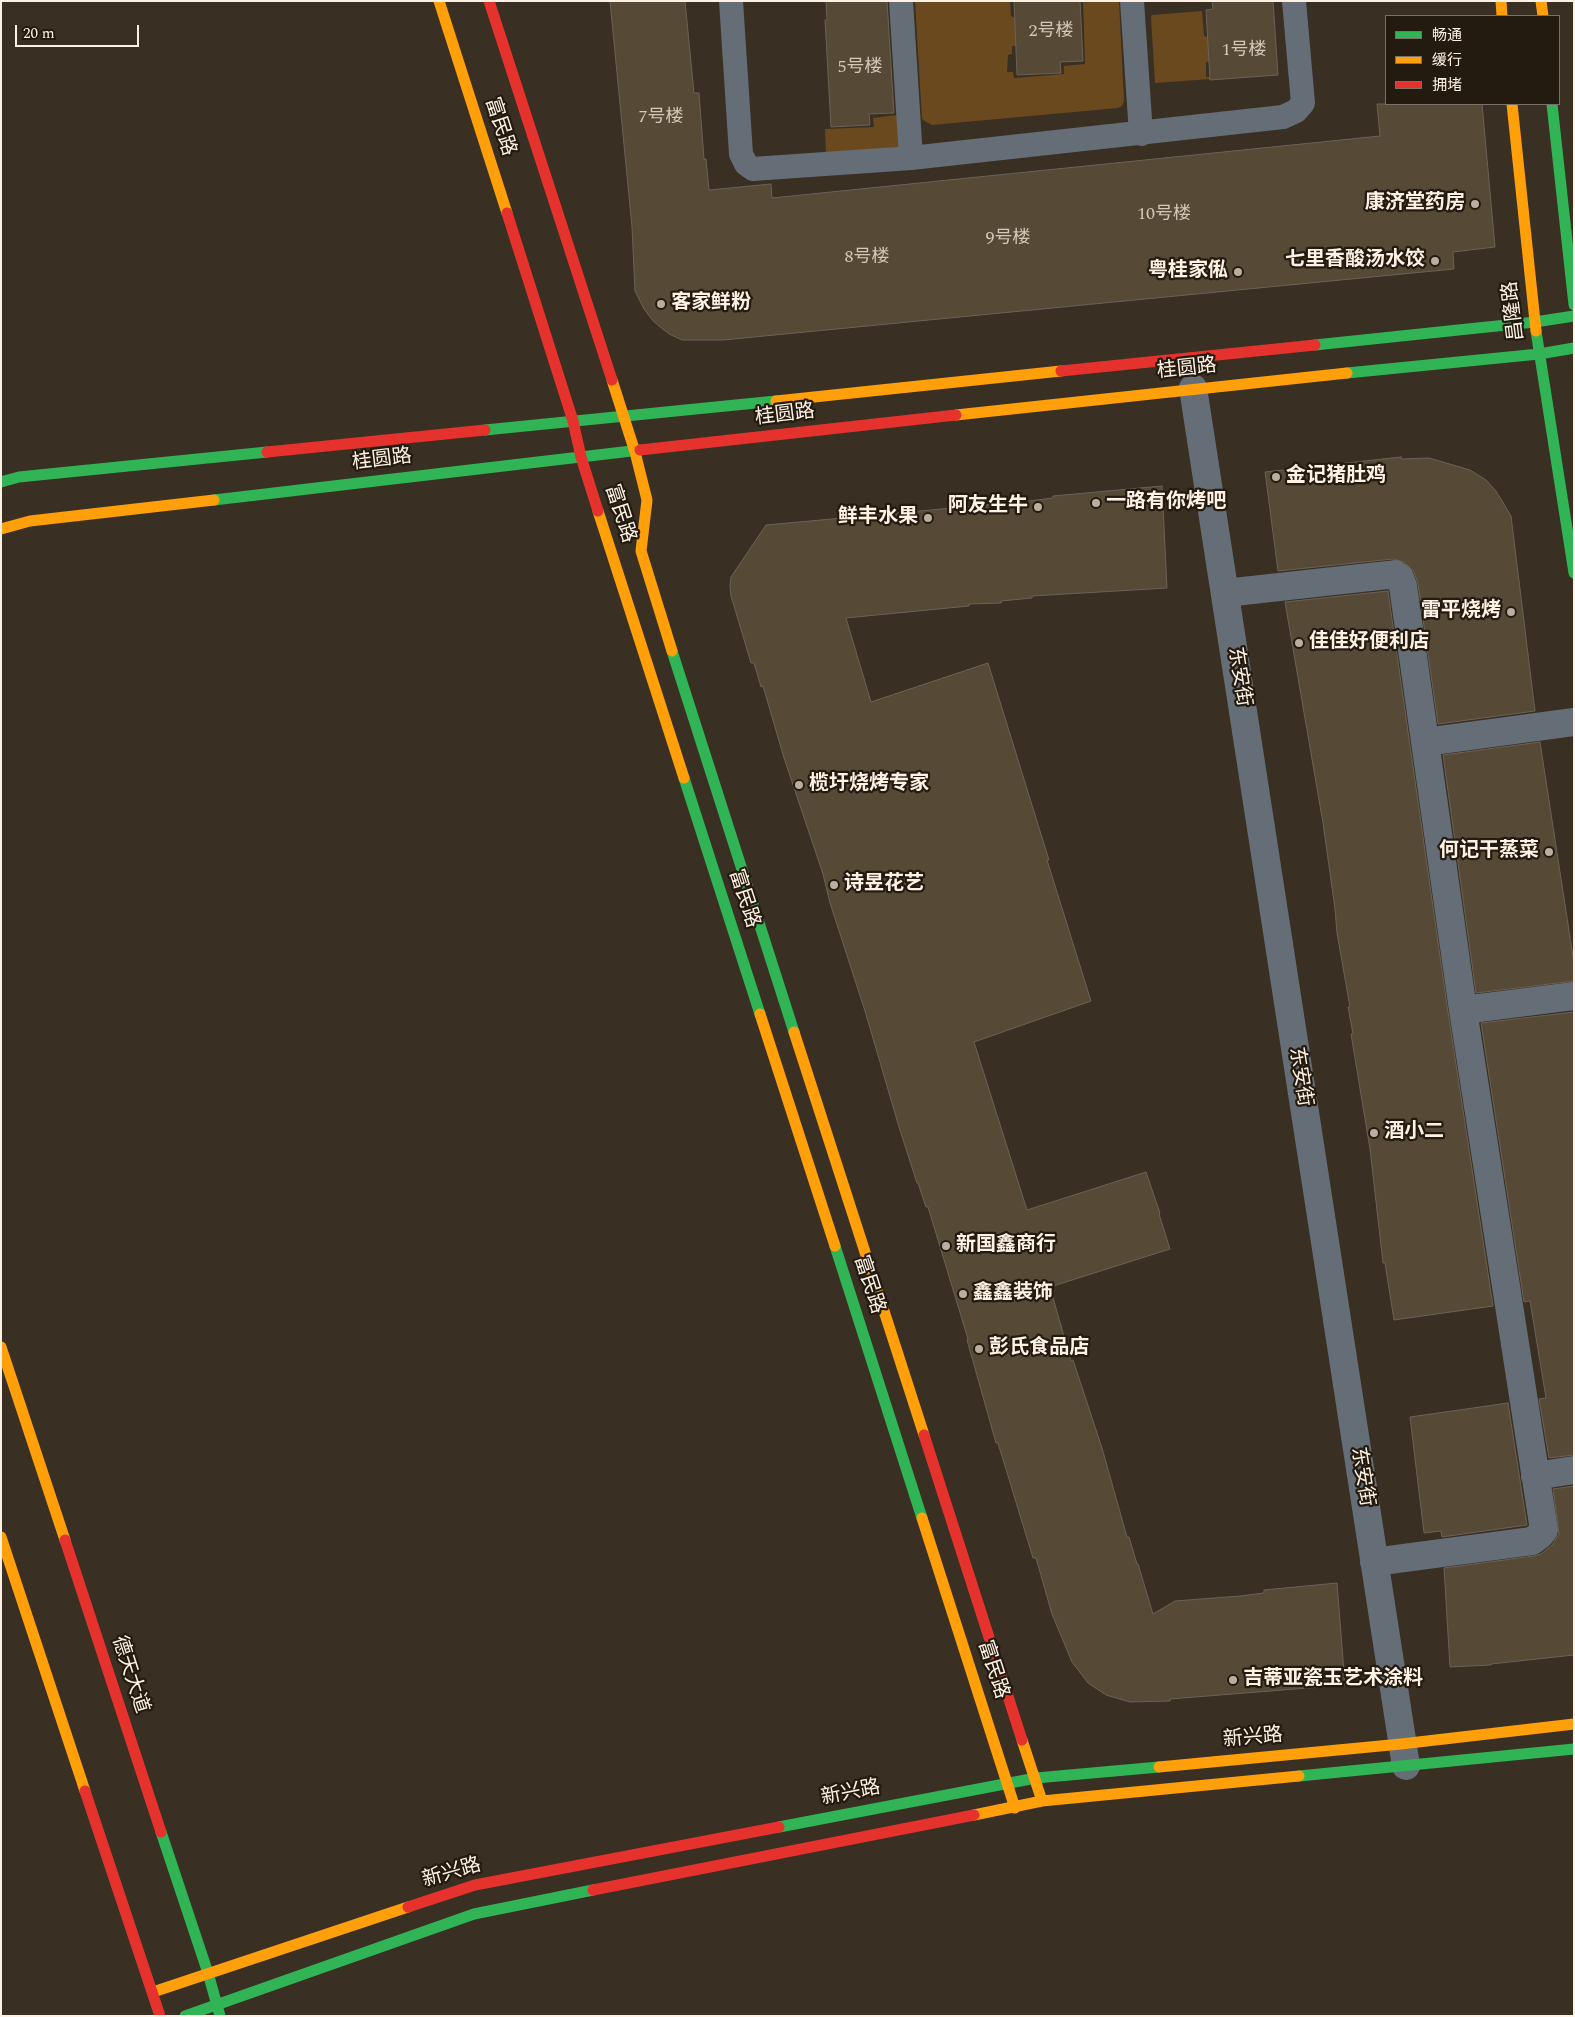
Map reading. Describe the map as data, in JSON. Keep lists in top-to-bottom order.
{
  "streets": {
    "street": [
      "富民路",
      "昌隆路",
      "桂圆路",
      "东安街",
      "德天大道",
      "新兴路"
    ]
  },
  "crossings": [
    ["富民路", "桂圆路"],
    ["富民路", "新兴路"],
    ["昌隆路", "桂圆路"],
    ["桂圆路", "东安街"],
    ["东安街", "新兴路"],
    ["德天大道", "新兴路"]
  ],
  "places": [
    "康济堂药房",
    "七里香酸汤水饺",
    "粤桂家俬",
    "客家鲜粉",
    "金记猪肚鸡",
    "一路有你烤吧",
    "阿友生牛",
    "鲜丰水果",
    "雷平烧烤",
    "佳佳好便利店",
    "榄圩烧烤专家",
    "何记干蒸菜",
    "诗昱花艺",
    "酒小二",
    "新国鑫商行",
    "鑫鑫装饰",
    "彭氏食品店",
    "吉蒂亚瓷玉艺术涂料"
  ],
  "house_numbers": [
    "2号楼",
    "1号楼",
    "5号楼",
    "7号楼",
    "10号楼",
    "9号楼",
    "8号楼"
  ],
  "legend": ["畅通", "缓行", "拥堵"],
  "scale_bar": "20 m"
}
